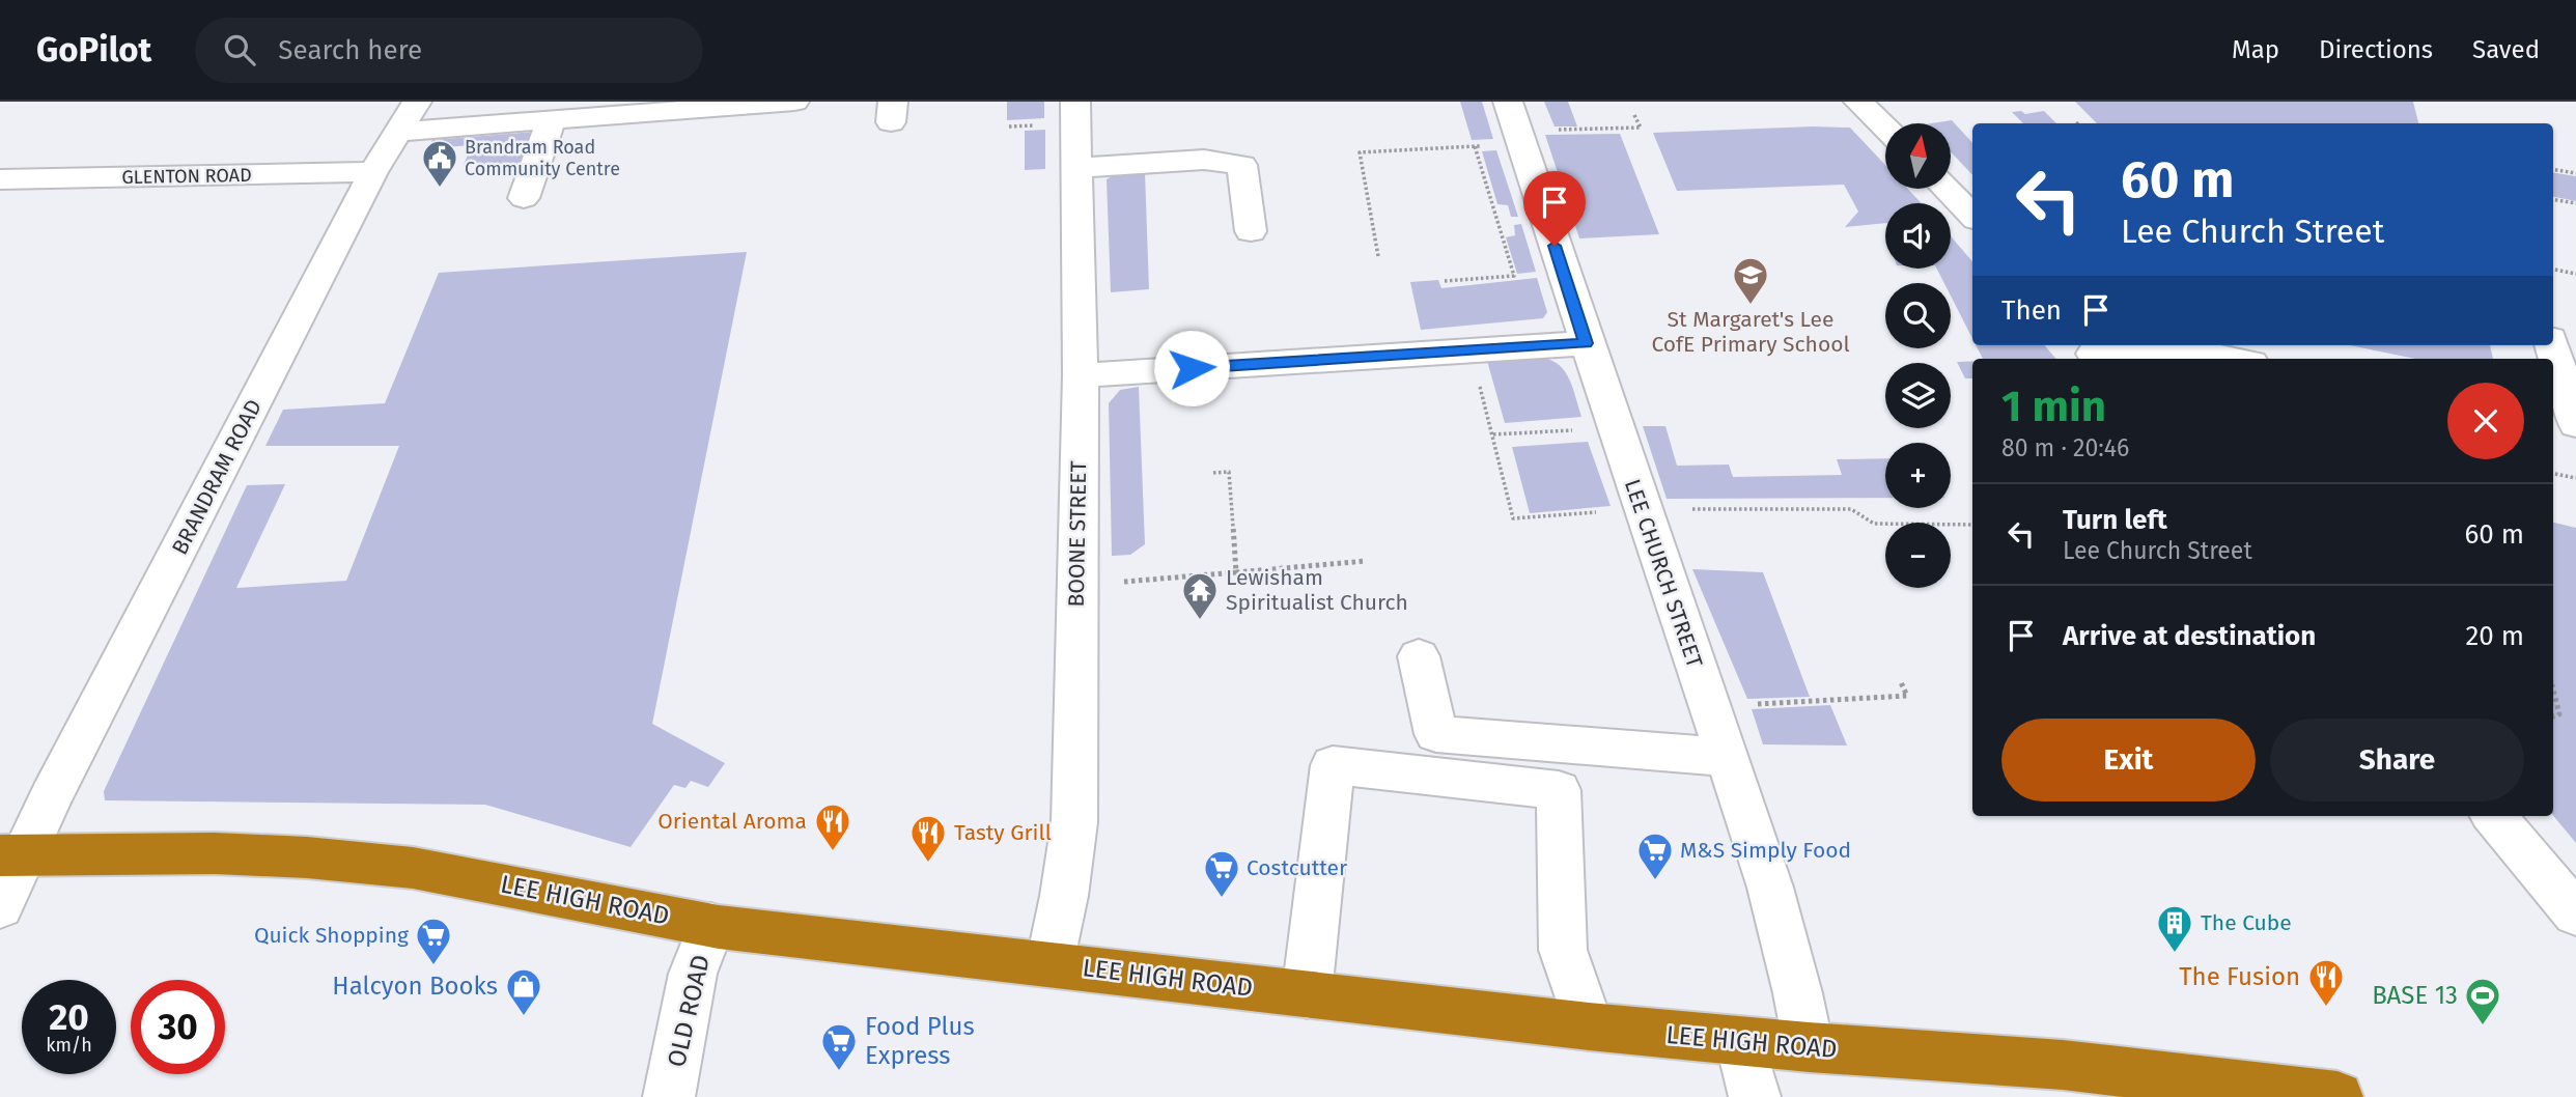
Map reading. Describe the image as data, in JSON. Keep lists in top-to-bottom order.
{
  "streets": {
    "highway": ["LEE HIGH ROAD"],
    "street": [
      "GLENTON ROAD",
      "BRANDRAM ROAD",
      "BOONE STREET",
      "LEE CHURCH STREET",
      "OLD ROAD"
    ]
  },
  "crossings": [
    ["GLENTON ROAD", "BRANDRAM ROAD"],
    ["BRANDRAM ROAD", "LEE HIGH ROAD"],
    ["BOONE STREET", "LEE HIGH ROAD"],
    ["LEE CHURCH STREET", "LEE HIGH ROAD"],
    ["LEE HIGH ROAD", "OLD ROAD"]
  ],
  "places": {
    "public building": ["Brandram Road Community Centre"],
    "school or university": ["St Margaret's Lee CofE Primary School"],
    "temple": ["Lewisham Spiritualist Church"],
    "restaurant": ["Oriental Aroma", "Tasty Grill", "The Fusion"],
    "supermarket": [
      "M&S Simply Food",
      "Costcutter",
      "Quick Shopping",
      "Food Plus Express"
    ],
    "building": ["The Cube"],
    "shop": ["Halcyon Books"],
    "sports": ["BASE 13"]
  },
  "north": "top",
  "page": {
    "header": "GoPilot",
    "search": "Search here",
    "nav": ["Map", "Directions", "Saved"],
    "map_buttons": ["+", "−"],
    "turn": ["60 m", "Lee Church Street"],
    "then": "Then",
    "heading": ["1 min", "80 m · 20:46"],
    "list": [
      {
        "name": "Turn left",
        "note": "Lee Church Street",
        "value": "60 m"
      },
      {
        "name": "Arrive at destination",
        "value": "20 m"
      }
    ],
    "buttons": ["Exit", "Share"],
    "speed": "20 km/h",
    "limit": "30"
  }
}
